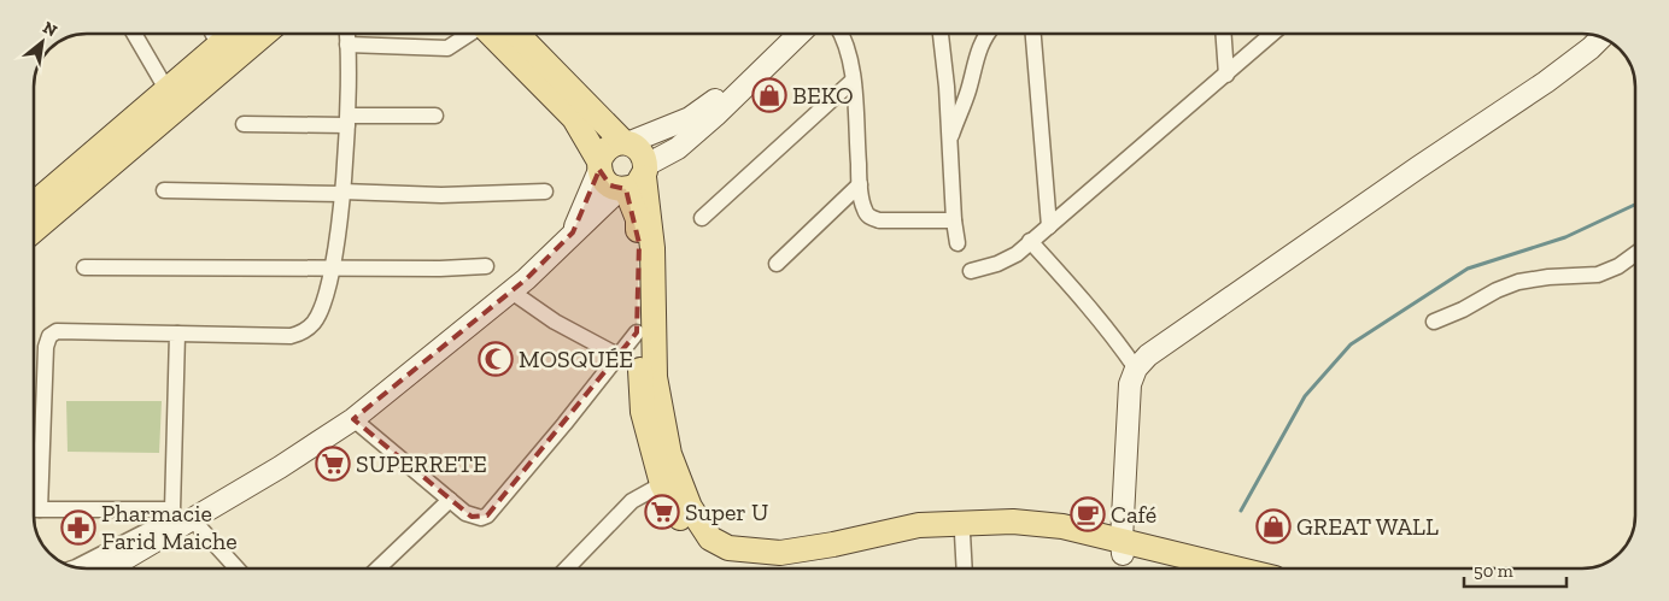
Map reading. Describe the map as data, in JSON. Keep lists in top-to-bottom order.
{
  "places": {
    "shop": ["BEKO", "GREAT WALL"],
    "mosque": ["MOSQUÉE"],
    "supermarket": ["SUPERRETE", "Super U"],
    "cafe": ["Café"],
    "pharmacy": ["Pharmacie Farid Maiche"]
  },
  "scale_bar": "50 m",
  "north": "top right"
}
